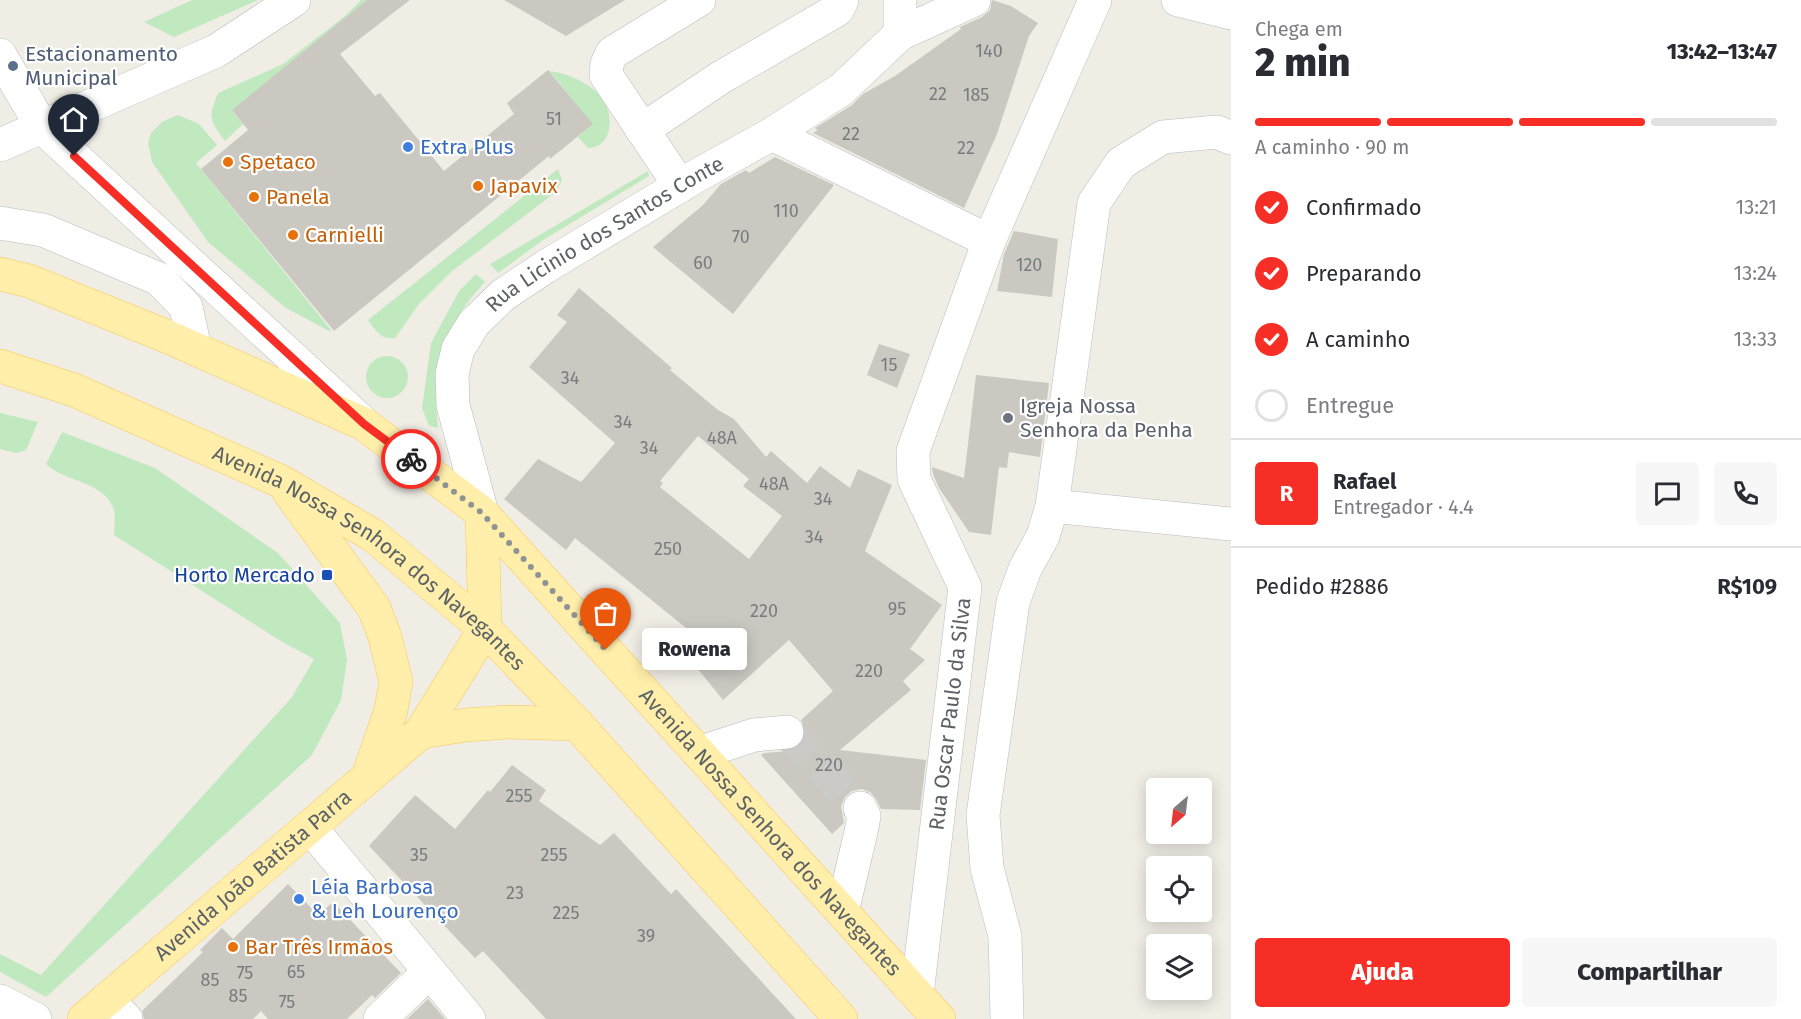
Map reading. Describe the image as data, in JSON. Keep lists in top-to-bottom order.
{
  "streets": {
    "main road": ["Avenida Nossa Senhora dos Navegantes", "Avenida João Batista Parra"],
    "street": ["Rua Licinio dos Santos Conte", "Rua Oscar Paulo da Silva"]
  },
  "crossings": [
    ["Rua Licinio dos Santos Conte", "Avenida Nossa Senhora dos Navegantes"],
    ["Avenida Nossa Senhora dos Navegantes", "Rua Oscar Paulo da Silva"],
    ["Avenida Nossa Senhora dos Navegantes", "Avenida João Batista Parra"]
  ],
  "places": {
    "other": [
      "Estacionamento Municipal",
      "Extra Plus",
      "Spetaco",
      "Japavix",
      "Panela",
      "Carnielli",
      "Igreja Nossa Senhora da Penha",
      "Rowena",
      "Léia Barbosa & Leh Lourenço",
      "Bar Três Irmãos"
    ],
    "transit": ["Horto Mercado"]
  },
  "house_numbers": [
    "140",
    "22",
    "185",
    "51",
    "22",
    "22",
    "110",
    "70",
    "60",
    "120",
    "15",
    "34",
    "34",
    "48A",
    "34",
    "48A",
    "34",
    "34",
    "250",
    "95",
    "220",
    "220",
    "220",
    "255",
    "35",
    "255",
    "23",
    "225",
    "39",
    "65",
    "75",
    "85",
    "85",
    "75"
  ],
  "north": "bottom left",
  "page": {
    "heading": ["2 min", "Chega em", "13:42–13:47"],
    "panel": [
      "Rafael",
      "Entregador · 4.4",
      "Pedido #2886",
      "R$109"
    ],
    "bar": "A caminho · 90 m",
    "list": [
      ["Confirmado", "13:21"],
      ["Preparando", "13:24"],
      ["A caminho", "13:33"],
      "Entregue"
    ],
    "round": "R",
    "bubble": "Rowena",
    "buttons": ["Ajuda", "Compartilhar"]
  }
}
